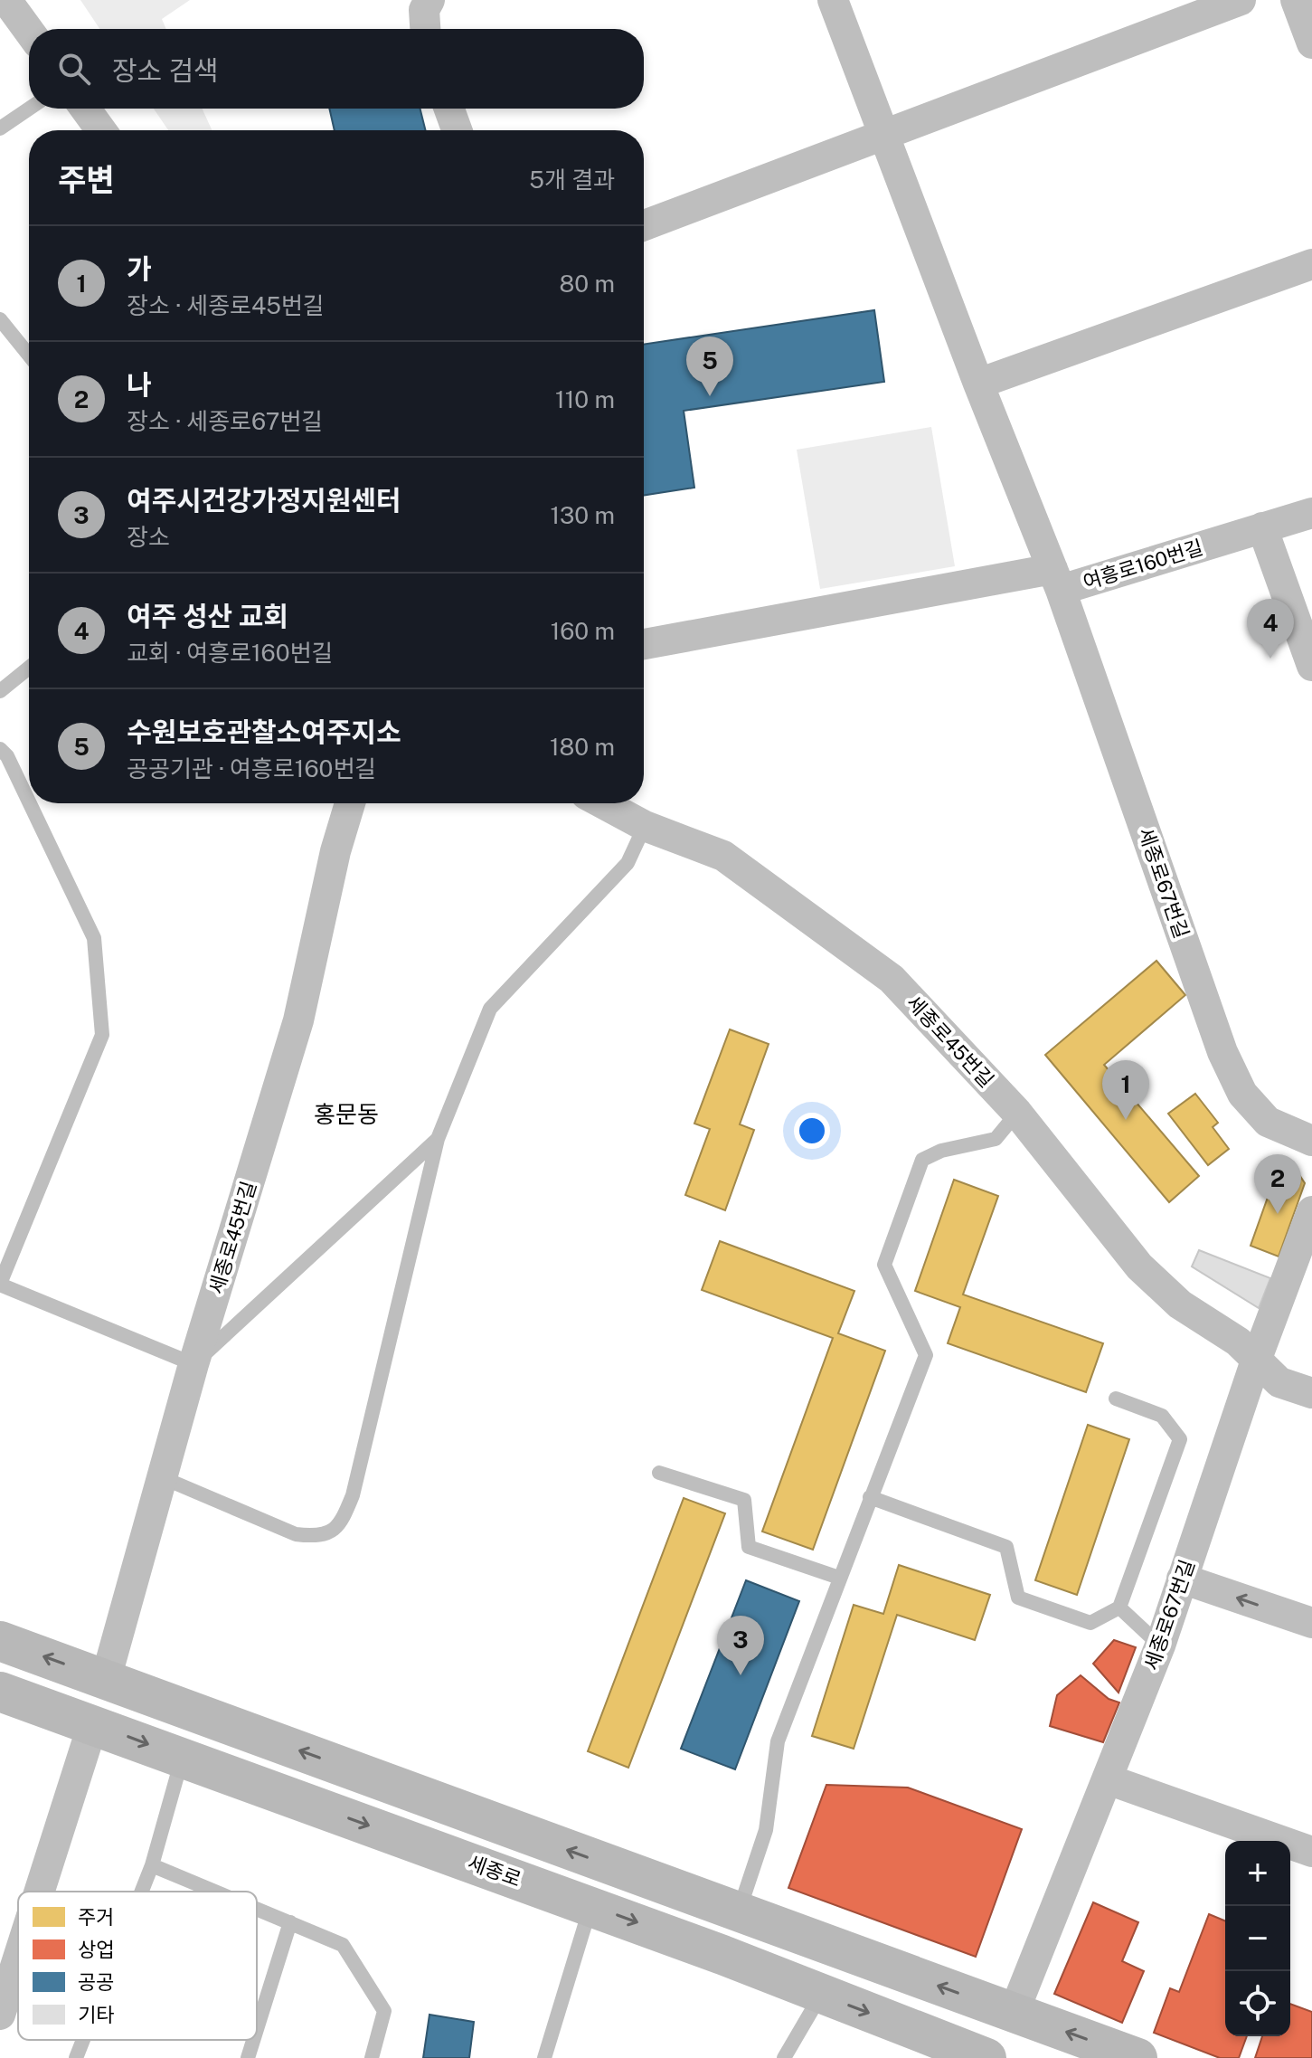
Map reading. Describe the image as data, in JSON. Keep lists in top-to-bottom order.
{
  "streets": {
    "street": [
      "여흥로160번길",
      "세종로67번길",
      "세종로45번길",
      "세종로"
    ]
  },
  "crossings": [
    ["여흥로160번길", "세종로67번길"],
    ["세종로67번길", "세종로45번길"]
  ],
  "districts": ["홍문동"],
  "legend": [
    "주거",
    "상업",
    "공공",
    "기타"
  ],
  "page": {
    "search": "장소 검색",
    "heading": ["주변", "5개 결과"],
    "list": [
      {
        "mark": "1",
        "name": "가",
        "note": "장소 · 세종로45번길",
        "value": "80 m"
      },
      {
        "mark": "2",
        "name": "나",
        "note": "장소 · 세종로67번길",
        "value": "110 m"
      },
      {
        "mark": "3",
        "name": "여주시건강가정지원센터",
        "note": "장소",
        "value": "130 m"
      },
      {
        "mark": "4",
        "name": "여주 성산 교회",
        "note": "교회 · 여흥로160번길",
        "value": "160 m"
      },
      {
        "mark": "5",
        "name": "수원보호관찰소여주지소",
        "note": "공공기관 · 여흥로160번길",
        "value": "180 m"
      }
    ],
    "pins": [
      "5",
      "4",
      "1",
      "2",
      "3"
    ],
    "map_buttons": ["+", "−"]
  }
}
